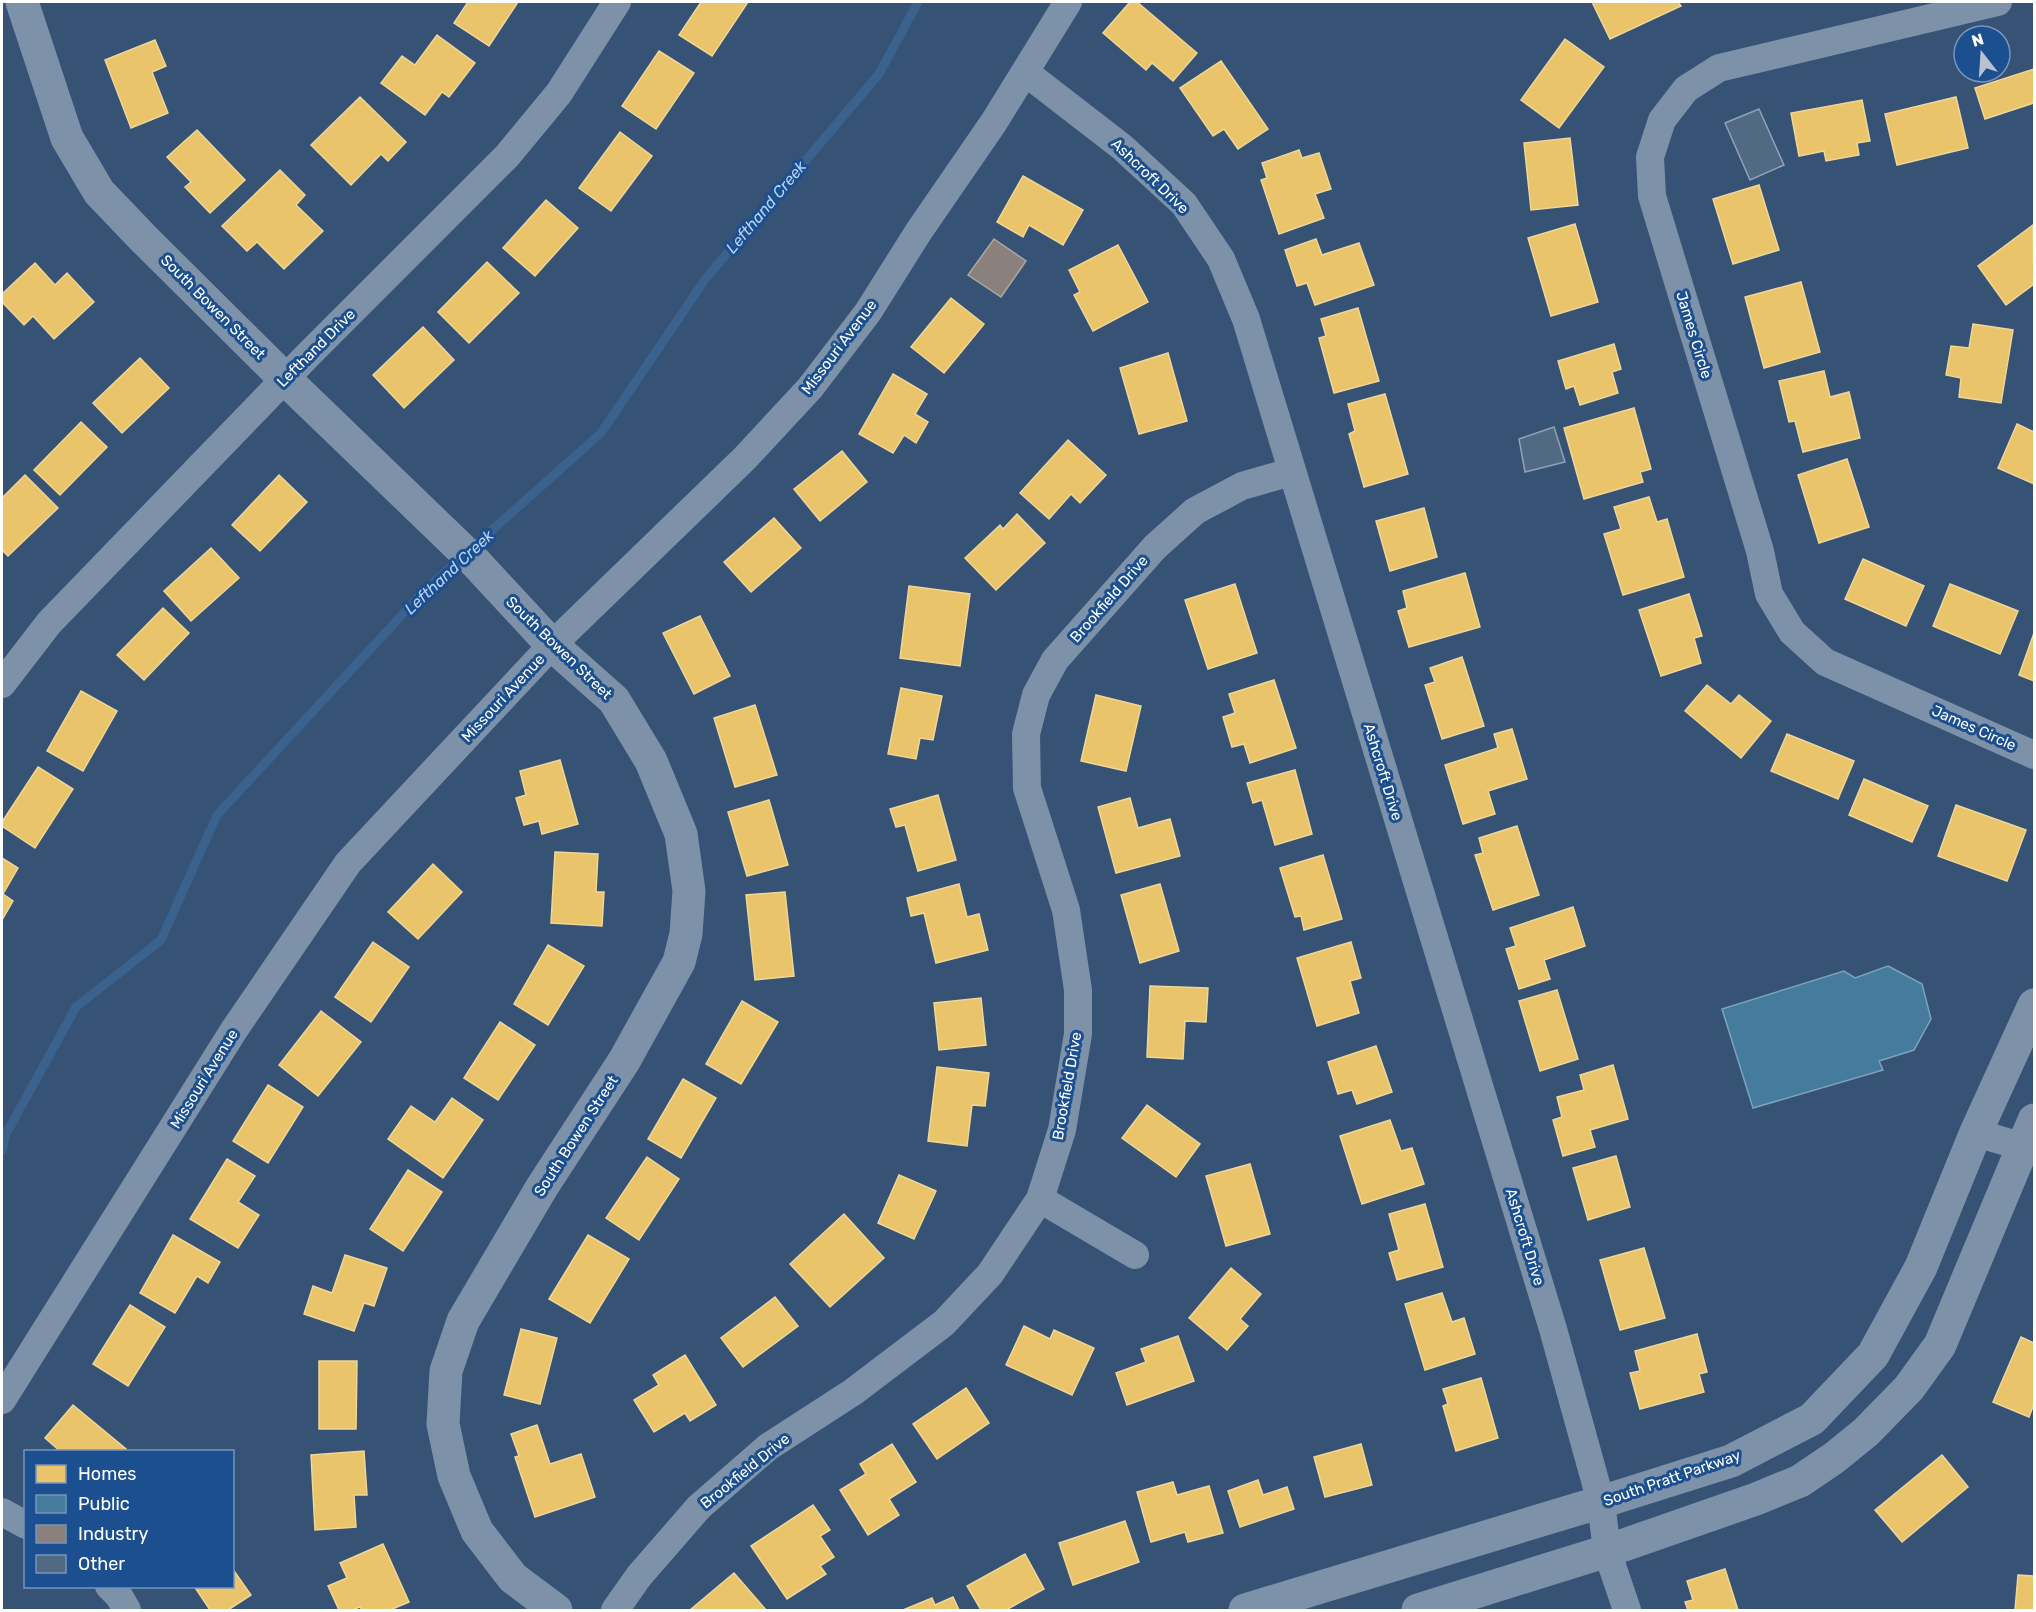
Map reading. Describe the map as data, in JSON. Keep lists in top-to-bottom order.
{
  "streets": {
    "street": [
      "Ashcroft Drive",
      "South Bowen Street",
      "James Circle",
      "Missouri Avenue",
      "Lefthand Drive",
      "Brookfield Drive",
      "South Pratt Parkway"
    ]
  },
  "crossings": [
    ["Ashcroft Drive", "Missouri Avenue"],
    ["Ashcroft Drive", "Brookfield Drive"],
    ["Ashcroft Drive", "South Pratt Parkway"],
    ["South Bowen Street", "Missouri Avenue"],
    ["South Bowen Street", "Lefthand Drive"]
  ],
  "water": ["Lefthand Creek"],
  "legend": [
    "Homes",
    "Public",
    "Industry",
    "Other"
  ],
  "north": "top"
}
